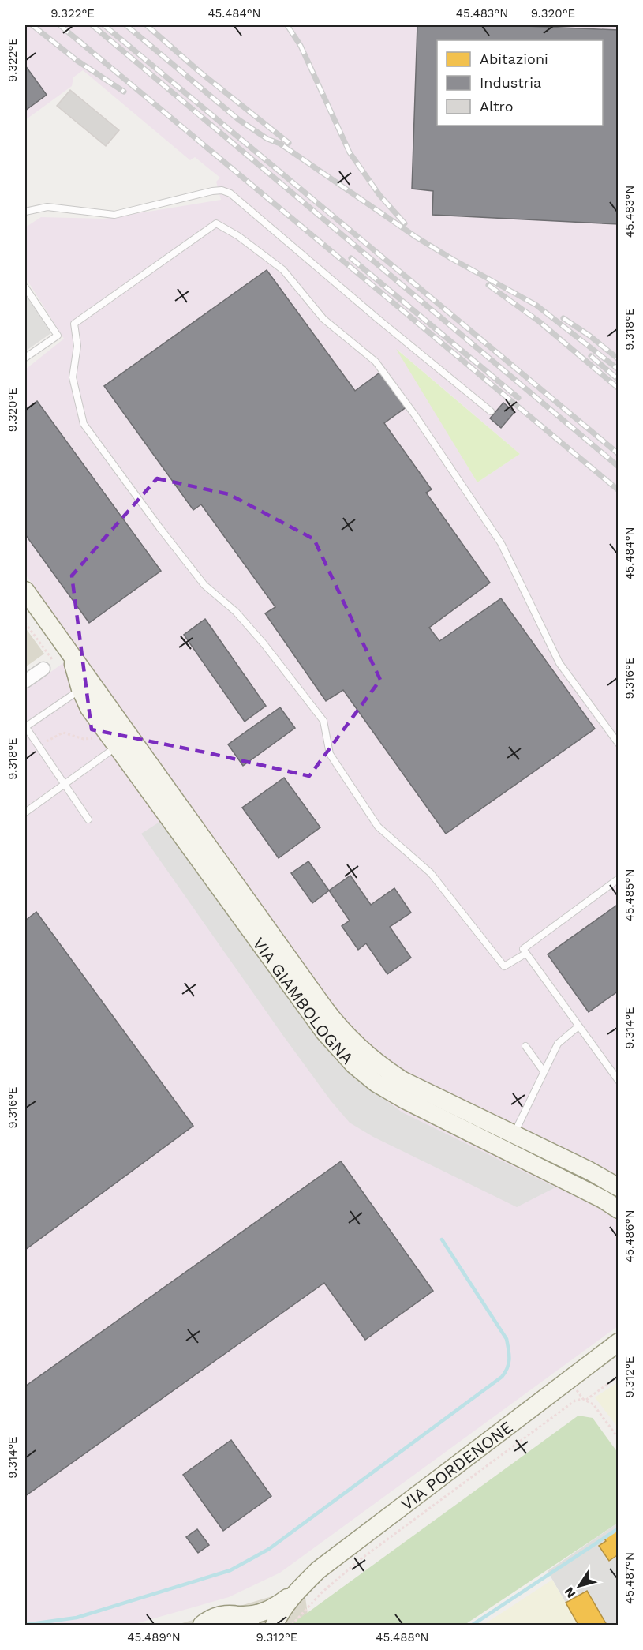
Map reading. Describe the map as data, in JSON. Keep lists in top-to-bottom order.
{
  "streets": {
    "street": ["VIA GIAMBOLOGNA", "VIA PORDENONE"]
  },
  "legend": ["Abitazioni", "Industria", "Altro"],
  "north": "bottom left",
  "coordinates": [
    "9.322°E",
    "45.484°N",
    "45.483°N",
    "9.320°E",
    "9.318°E",
    "9.316°E",
    "45.485°N",
    "9.314°E",
    "45.486°N",
    "9.312°E",
    "45.487°N",
    "45.489°N",
    "45.488°N"
  ]
}
